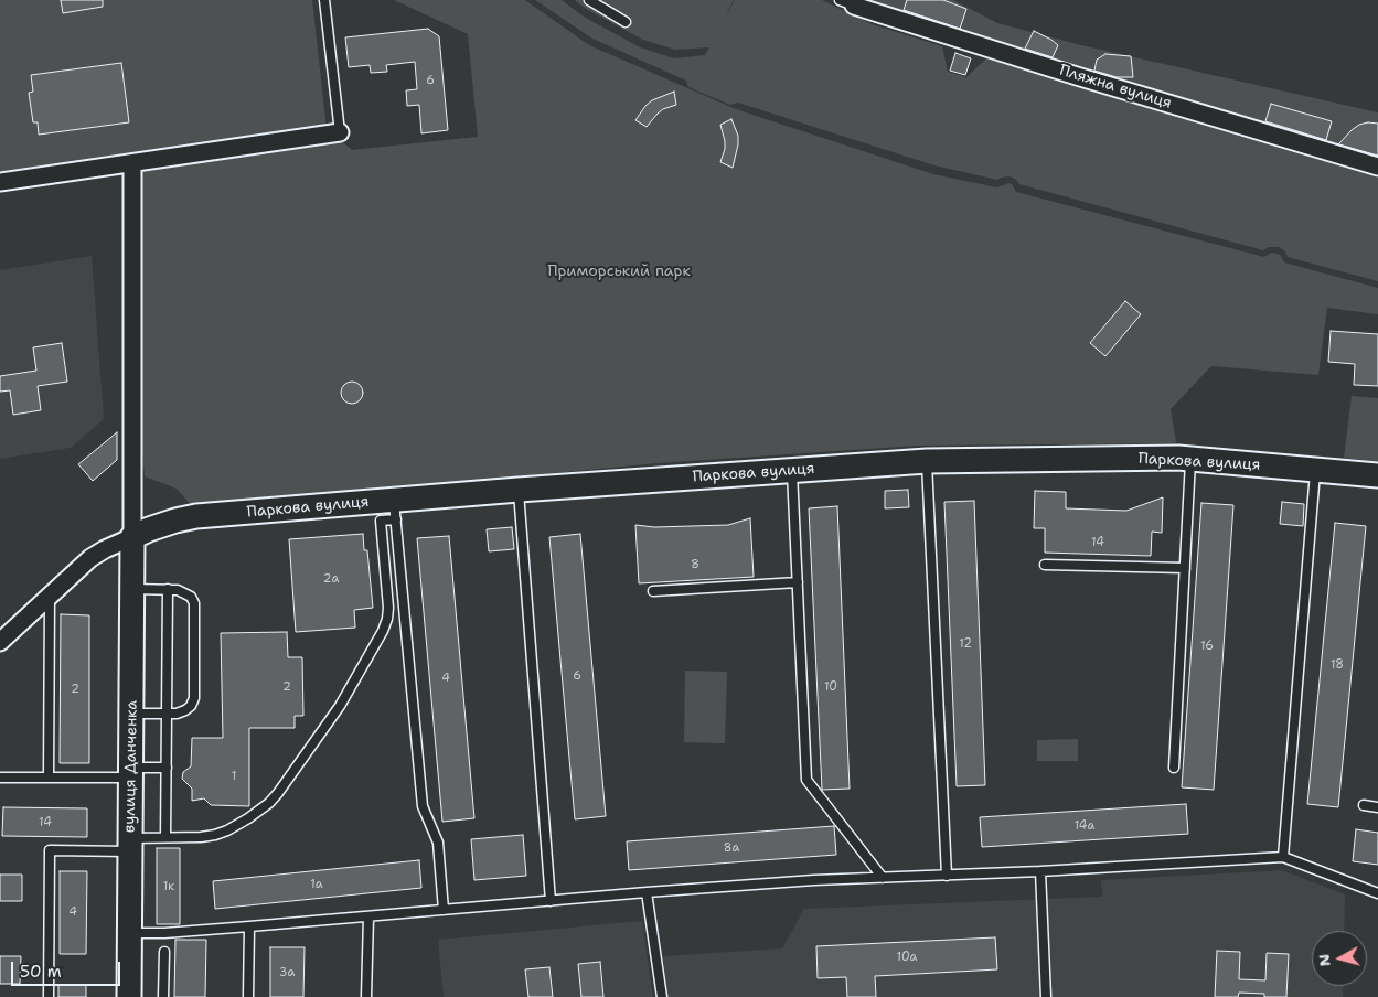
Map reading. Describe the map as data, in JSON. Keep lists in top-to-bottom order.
{
  "streets": {
    "street": ["Пляжна вулиця", "Паркова вулиця", "вулиця Данченка"]
  },
  "crossings": [
    ["Паркова вулиця", "вулиця Данченка"]
  ],
  "parks": ["Приморський парк"],
  "house_numbers": [
    "6",
    "14",
    "8",
    "2а",
    "12",
    "16",
    "18",
    "6",
    "4",
    "2",
    "10",
    "2",
    "1",
    "14",
    "14а",
    "8а",
    "1а",
    "1к",
    "4",
    "10а",
    "3а"
  ],
  "scale_bar": "50 m",
  "north": "left"
}
